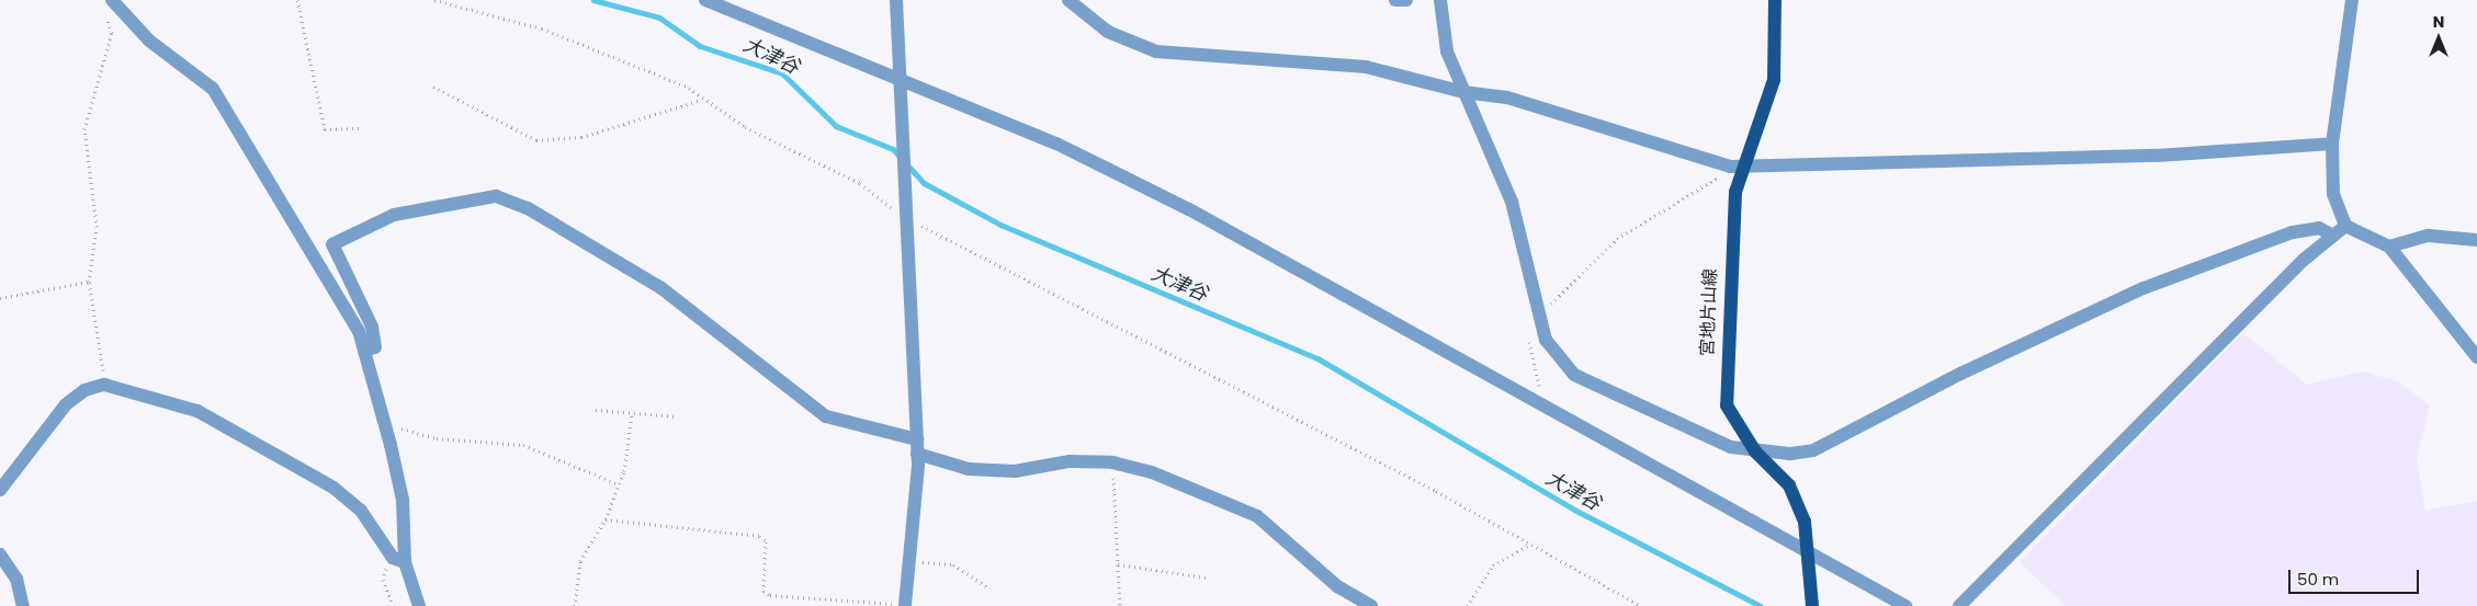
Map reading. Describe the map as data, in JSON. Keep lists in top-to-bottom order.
{
  "streets": {
    "main road": ["宮地片山線"]
  },
  "water": ["大津谷"],
  "scale_bar": "50 m",
  "north": "top"
}
